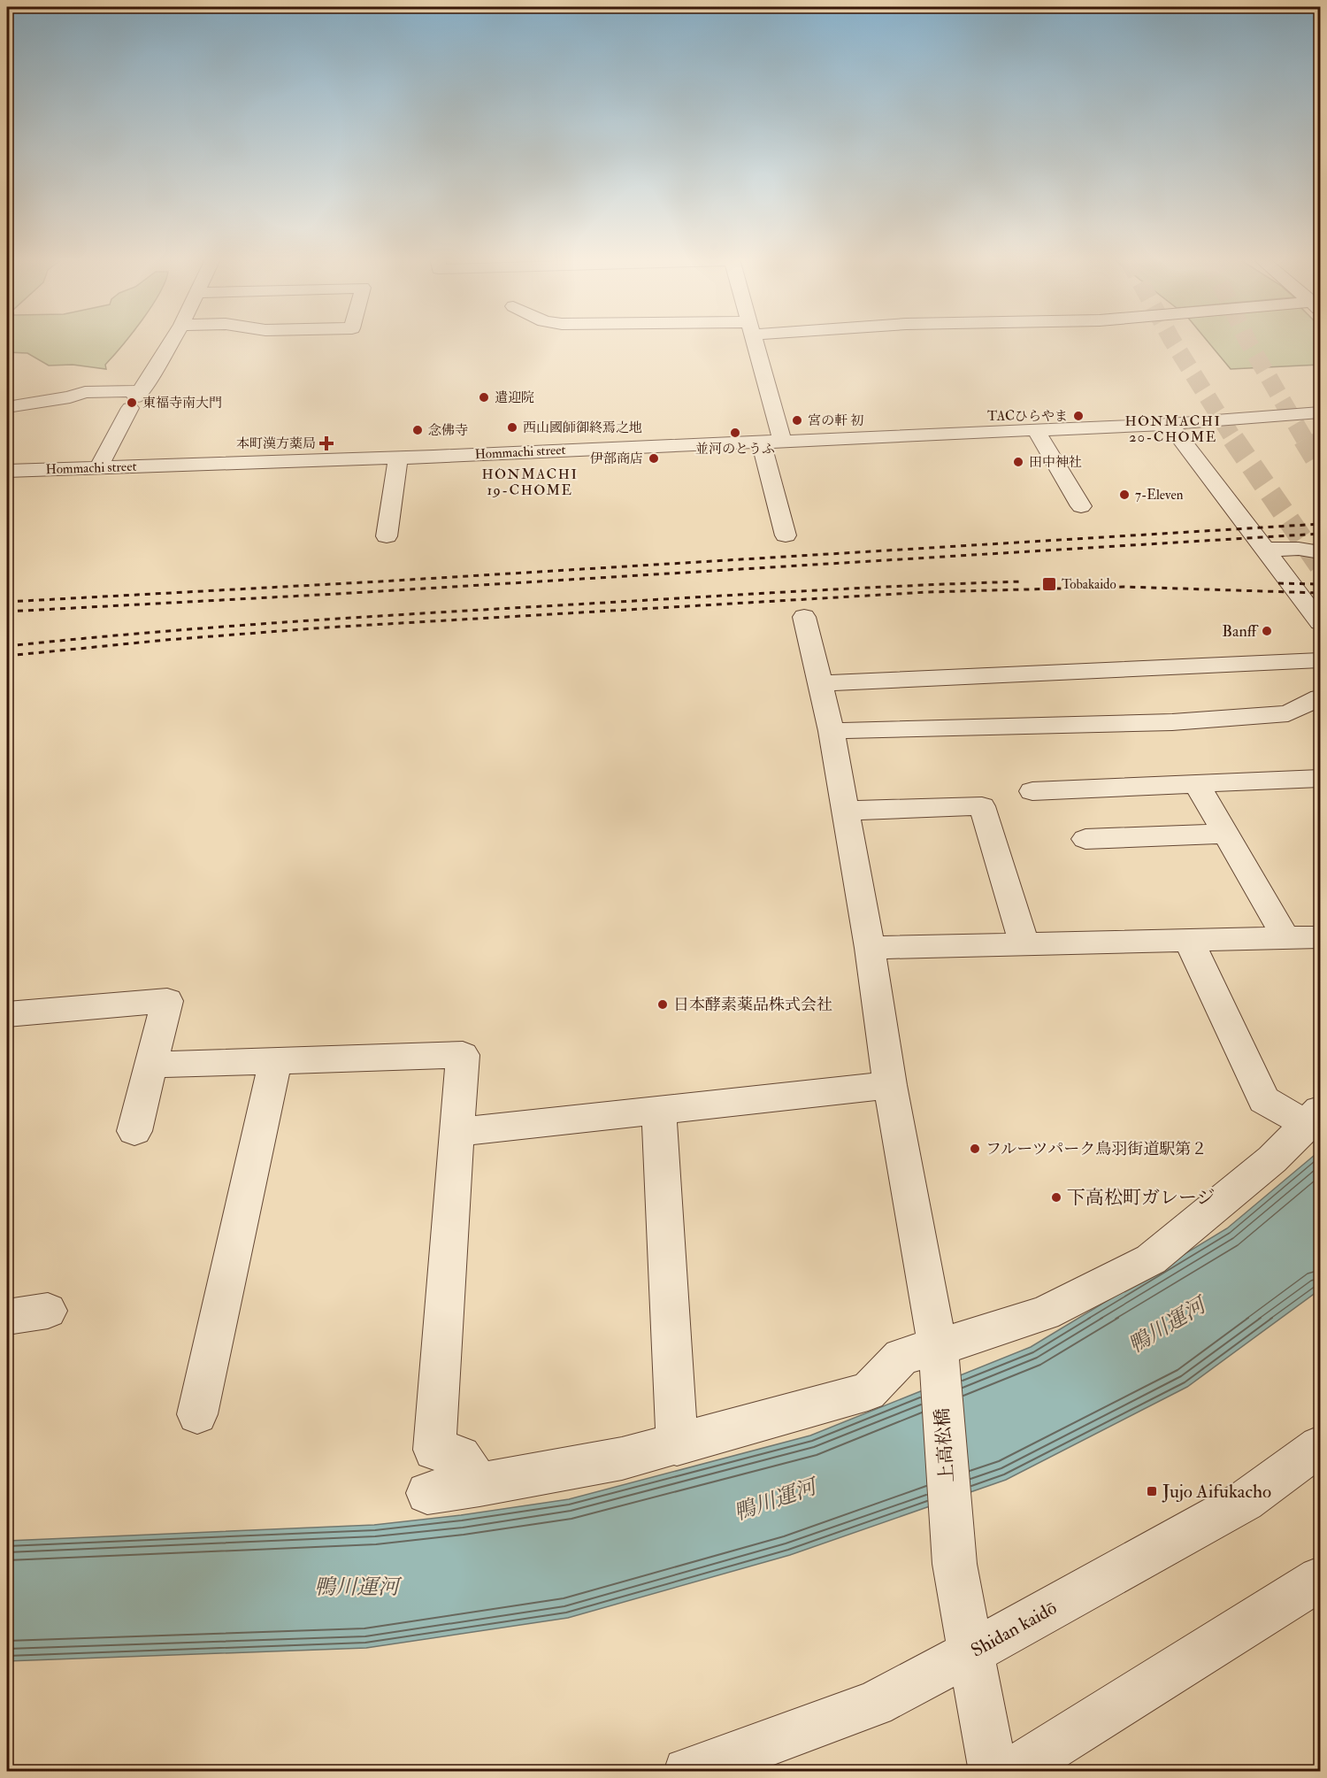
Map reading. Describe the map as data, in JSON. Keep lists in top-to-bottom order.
{
  "streets": {
    "street": ["Hommachi street", "上高松橋", "Shidan kaidō"]
  },
  "crossings": [
    ["上高松橋", "Shidan kaidō"]
  ],
  "districts": ["HONMACHI 20-CHOME", "HONMACHI 19-CHOME"],
  "water": ["鴨川運河"],
  "places": {
    "other": [
      "遣迎院",
      "東福寺南大門",
      "TACひらやま",
      "宮の軒 初",
      "西山國師御終焉之地",
      "念佛寺",
      "並河のとうふ",
      "伊部商店",
      "田中神社",
      "7-Eleven",
      "Banff",
      "日本酵素薬品株式会社",
      "フルーツパーク鳥羽街道駅第２",
      "下高松町ガレージ"
    ],
    "health": ["本町漢方薬局"],
    "transit": ["Tobakaido", "Jujo Aifukacho"]
  }
}
